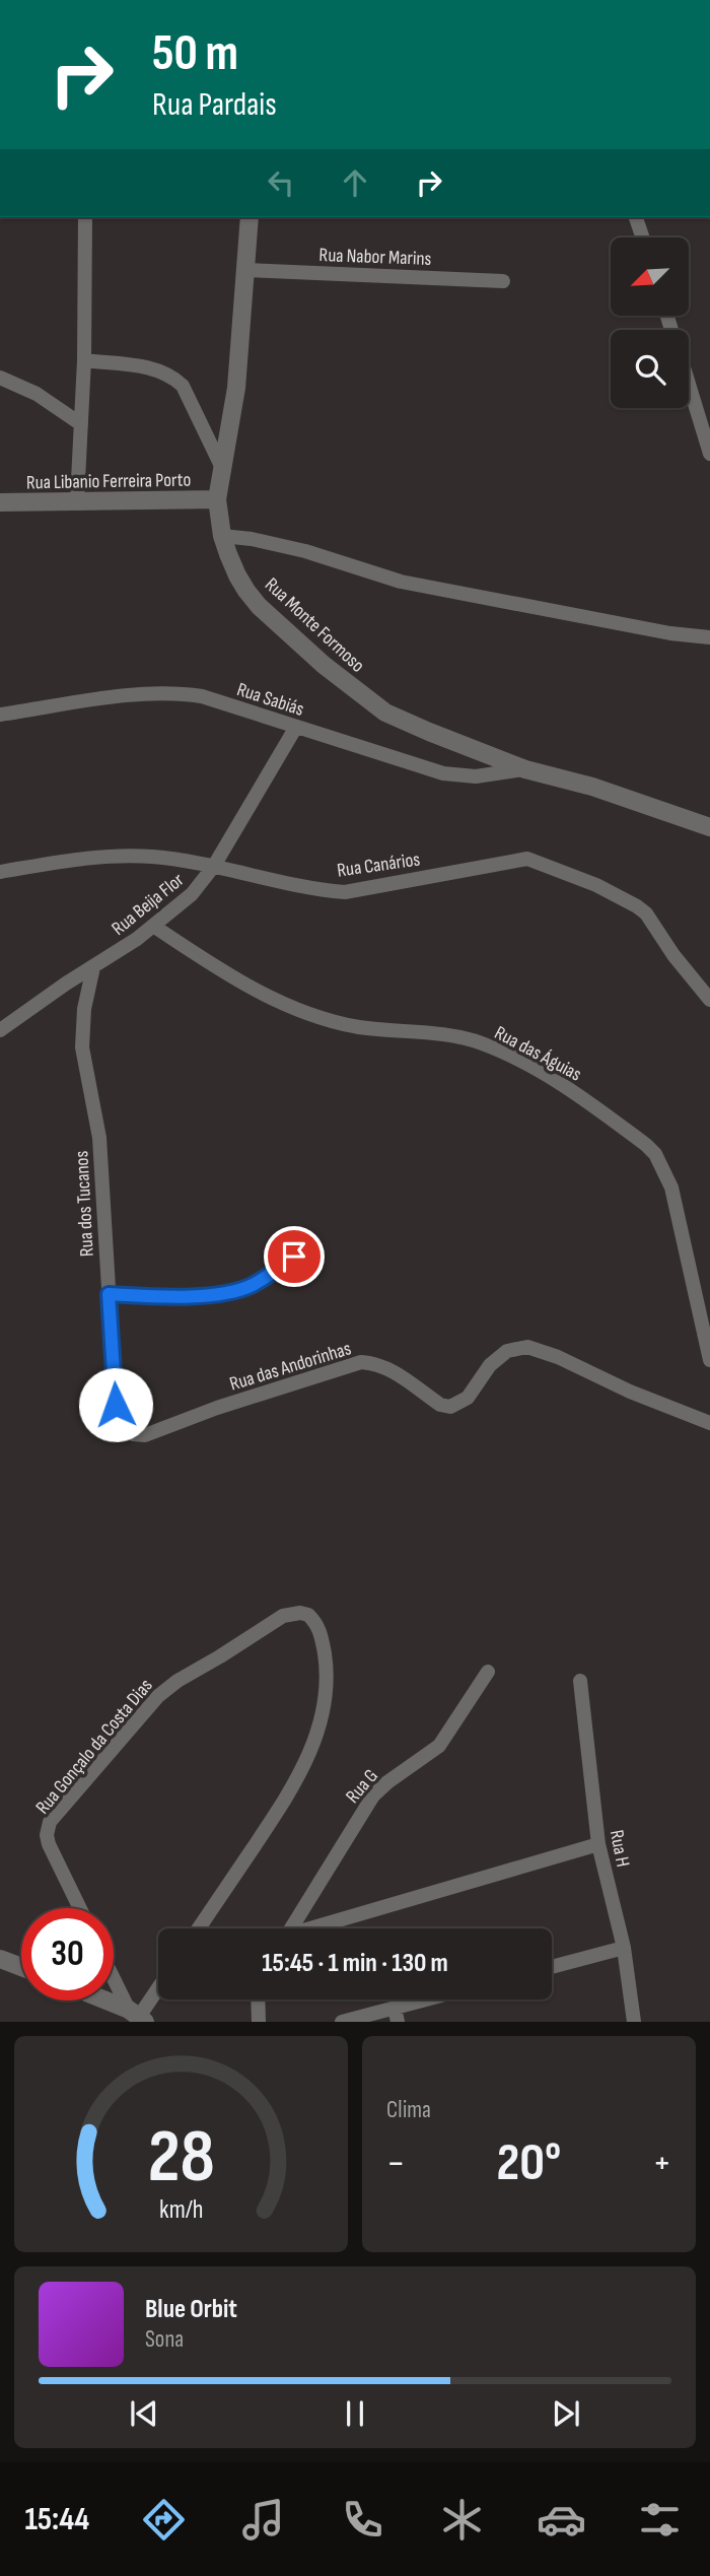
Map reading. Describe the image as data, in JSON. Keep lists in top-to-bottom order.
{
  "streets": {
    "street": [
      "Rua Nabor Marins",
      "Rua Libanio Ferreira Porto",
      "Rua Monte Formoso",
      "Rua Sabiás",
      "Rua Canários",
      "Rua Beija Flor",
      "Rua das Águias",
      "Rua dos Tucanos",
      "Rua das Andorinhas",
      "Rua Gonçalo da Costa Dias",
      "Rua G",
      "Rua H"
    ]
  },
  "crossings": [
    ["Rua Nabor Marins", "Rua Monte Formoso"],
    ["Rua Libanio Ferreira Porto", "Rua Monte Formoso"],
    ["Rua Monte Formoso", "Rua Sabiás"],
    ["Rua Sabiás", "Rua Beija Flor"],
    ["Rua Canários", "Rua Beija Flor"],
    ["Rua Beija Flor", "Rua das Águias"],
    ["Rua Beija Flor", "Rua dos Tucanos"],
    ["Rua dos Tucanos", "Rua das Andorinhas"]
  ],
  "north": "bottom left",
  "page": {
    "turn": ["50 m", "Rua Pardais"],
    "limit": "30",
    "trip": "15:45 · 1 min · 130 m",
    "tile": "Clima",
    "heat": ["−", "20°", "+"],
    "song": ["Blue Orbit", "Sona"],
    "tabs": "15:44",
    "gauge": ["28", "km/h"]
  }
}
